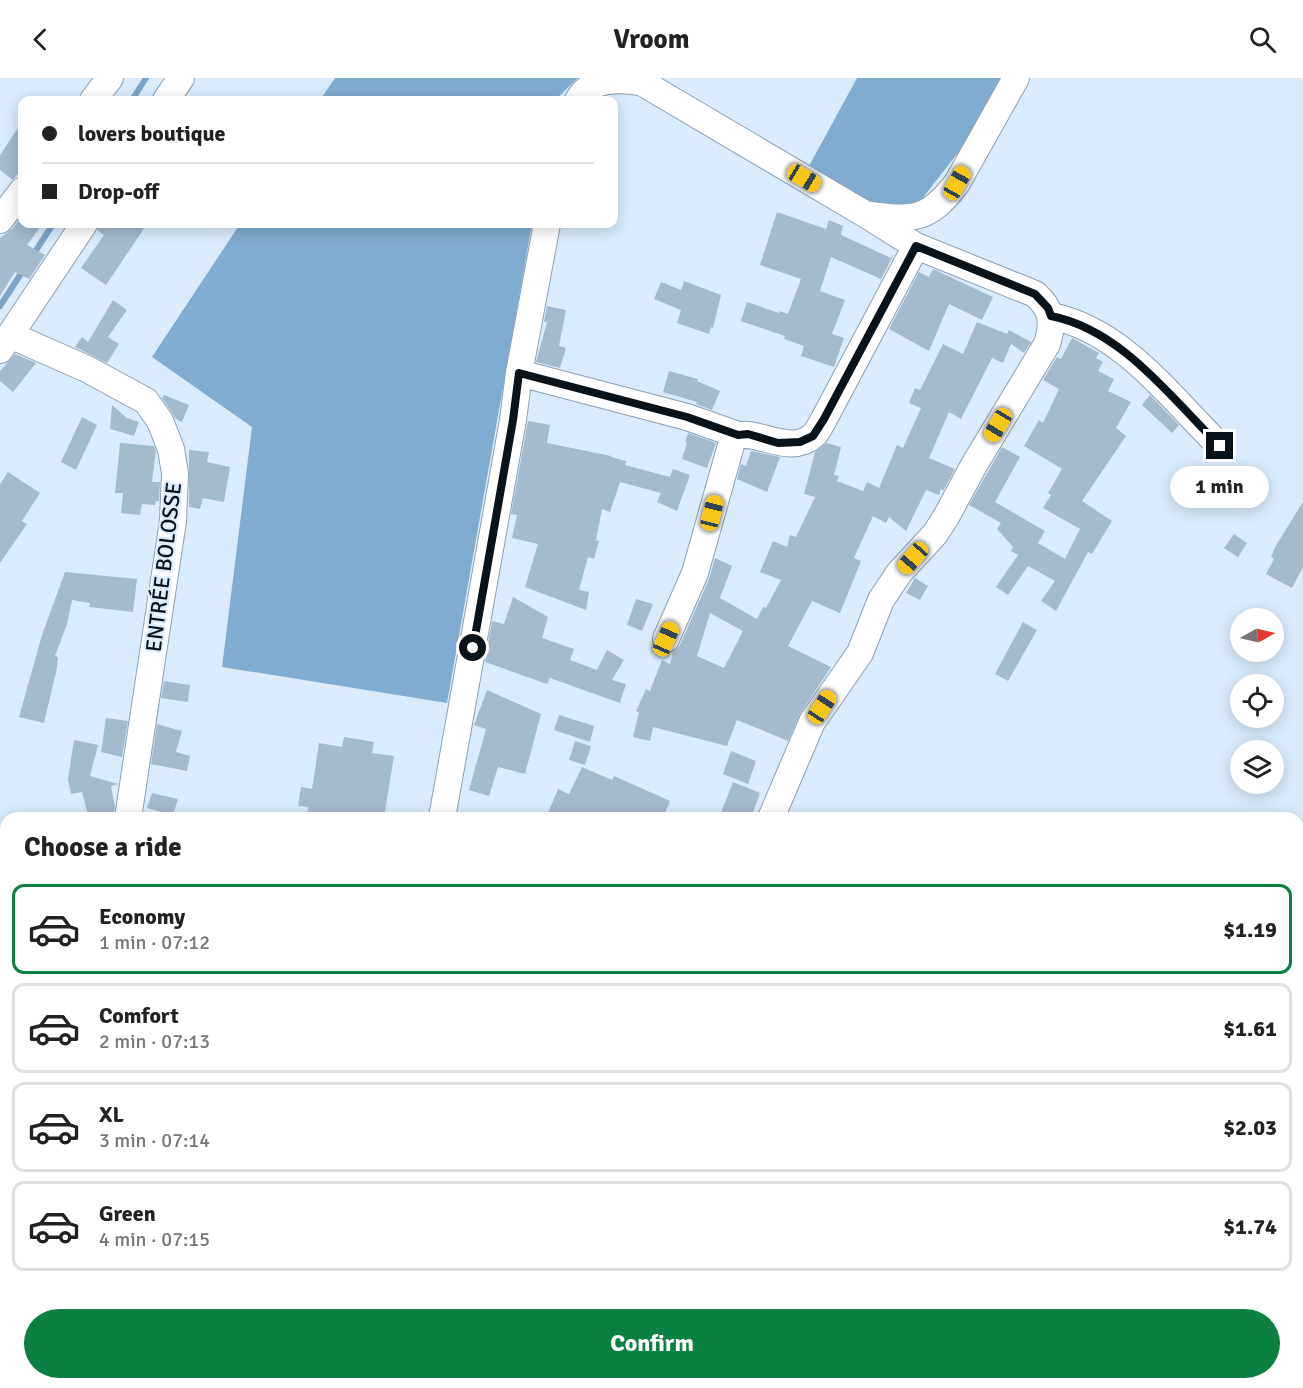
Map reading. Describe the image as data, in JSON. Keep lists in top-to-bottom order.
{
  "streets": {
    "street": ["ENTRÉE BOLOSSE"]
  },
  "north": "right",
  "page": {
    "header": "Vroom",
    "banner": ["lovers boutique", "Drop-off"],
    "bubble": "1 min",
    "heading": "Choose a ride",
    "list": [
      {
        "name": "Economy",
        "note": "1 min · 07:12",
        "value": "$1.19"
      },
      {
        "name": "Comfort",
        "note": "2 min · 07:13",
        "value": "$1.61"
      },
      {
        "name": "XL",
        "note": "3 min · 07:14",
        "value": "$2.03"
      },
      {
        "name": "Green",
        "note": "4 min · 07:15",
        "value": "$1.74"
      }
    ],
    "buttons": "Confirm"
  }
}
